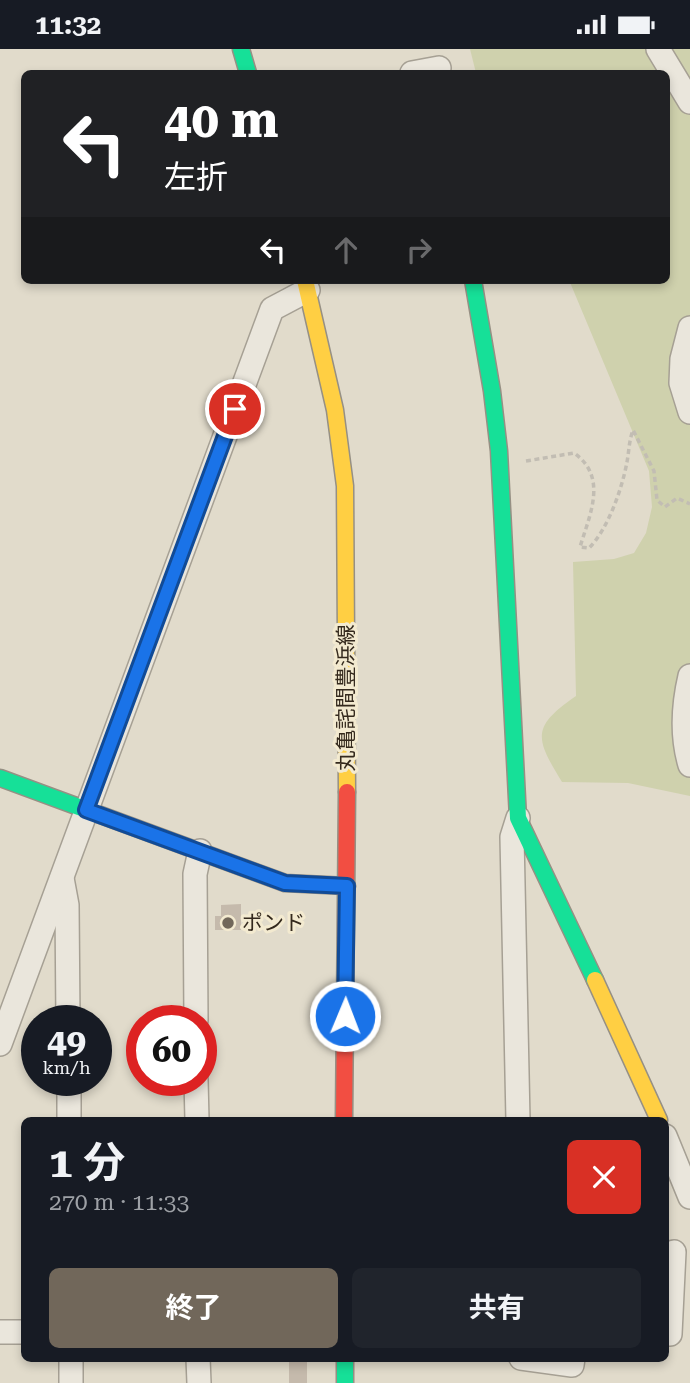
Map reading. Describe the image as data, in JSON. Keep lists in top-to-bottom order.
{
  "streets": {
    "street": ["丸亀詫間豊浜線"]
  },
  "places": ["ポンド"],
  "page": {
    "status": "11:32",
    "turn": ["40 m", "左折"],
    "speed": "49 km/h",
    "limit": "60",
    "heading": ["1 分", "270 m · 11:33"],
    "buttons": ["終了", "共有"]
  }
}
